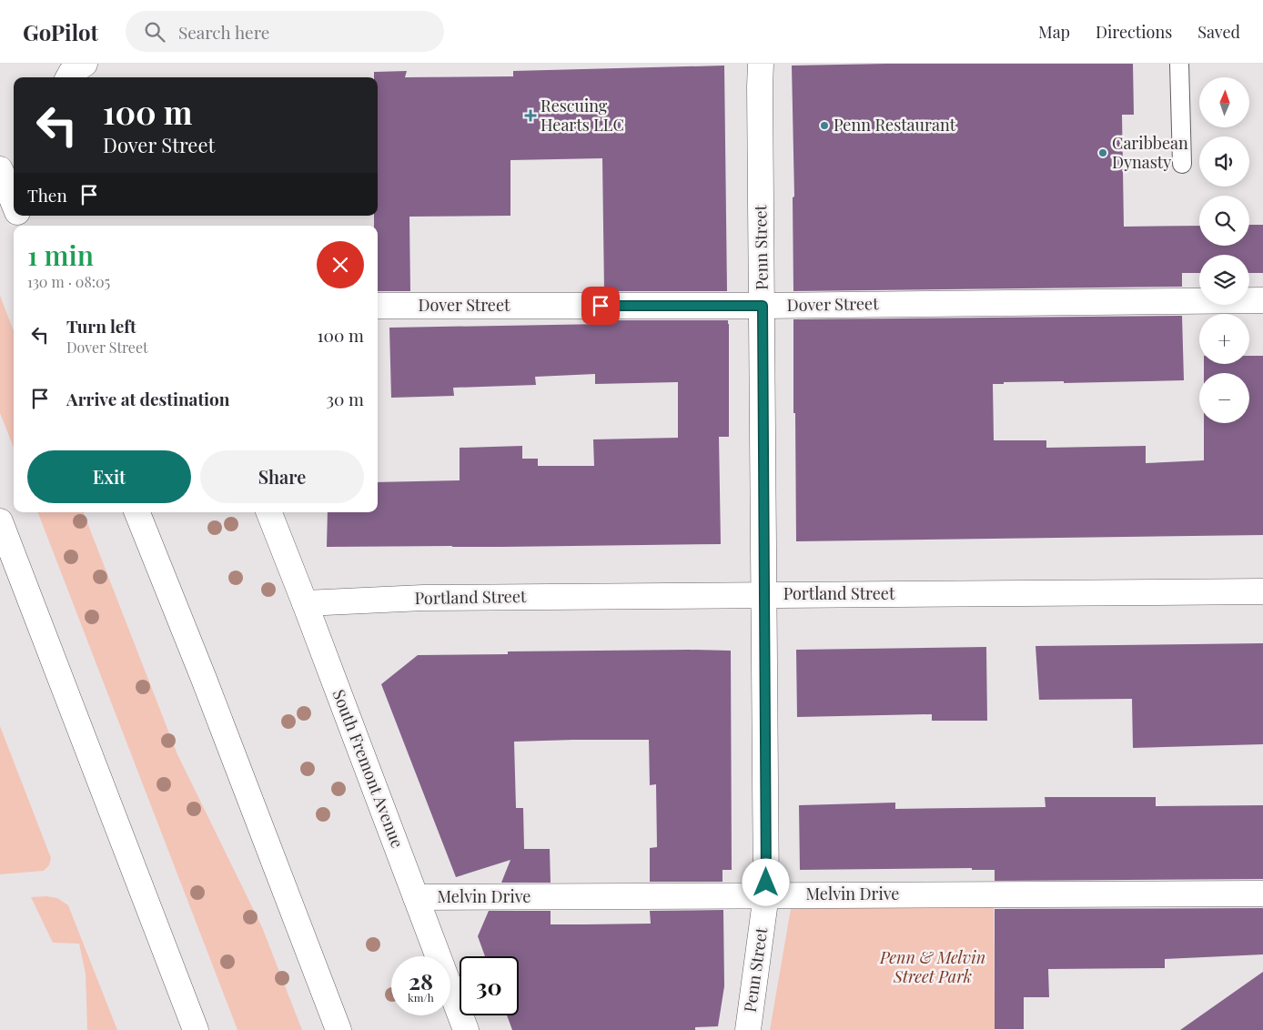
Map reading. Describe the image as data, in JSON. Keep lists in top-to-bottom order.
{
  "streets": {
    "street": [
      "Penn Street",
      "Dover Street",
      "Portland Street",
      "South Fremont Avenue",
      "Melvin Drive"
    ]
  },
  "crossings": [
    ["Penn Street", "Dover Street"],
    ["Penn Street", "Portland Street"],
    ["Penn Street", "Melvin Drive"],
    ["Portland Street", "South Fremont Avenue"],
    ["South Fremont Avenue", "Melvin Drive"]
  ],
  "parks": ["Penn & Melvin Street Park"],
  "places": {
    "health": ["Rescuing Hearts LLC"],
    "other": ["Penn Restaurant", "Caribbean Dynasty"]
  },
  "north": "top",
  "page": {
    "header": "GoPilot",
    "search": "Search here",
    "nav": ["Map", "Directions", "Saved"],
    "map_buttons": ["+", "−"],
    "turn": ["100 m", "Dover Street"],
    "then": "Then",
    "heading": ["1 min", "130 m · 08:05"],
    "list": [
      {
        "name": "Turn left",
        "note": "Dover Street",
        "value": "100 m"
      },
      {
        "name": "Arrive at destination",
        "value": "30 m"
      }
    ],
    "buttons": ["Exit", "Share"],
    "speed": "28 km/h",
    "limit": "30"
  }
}
